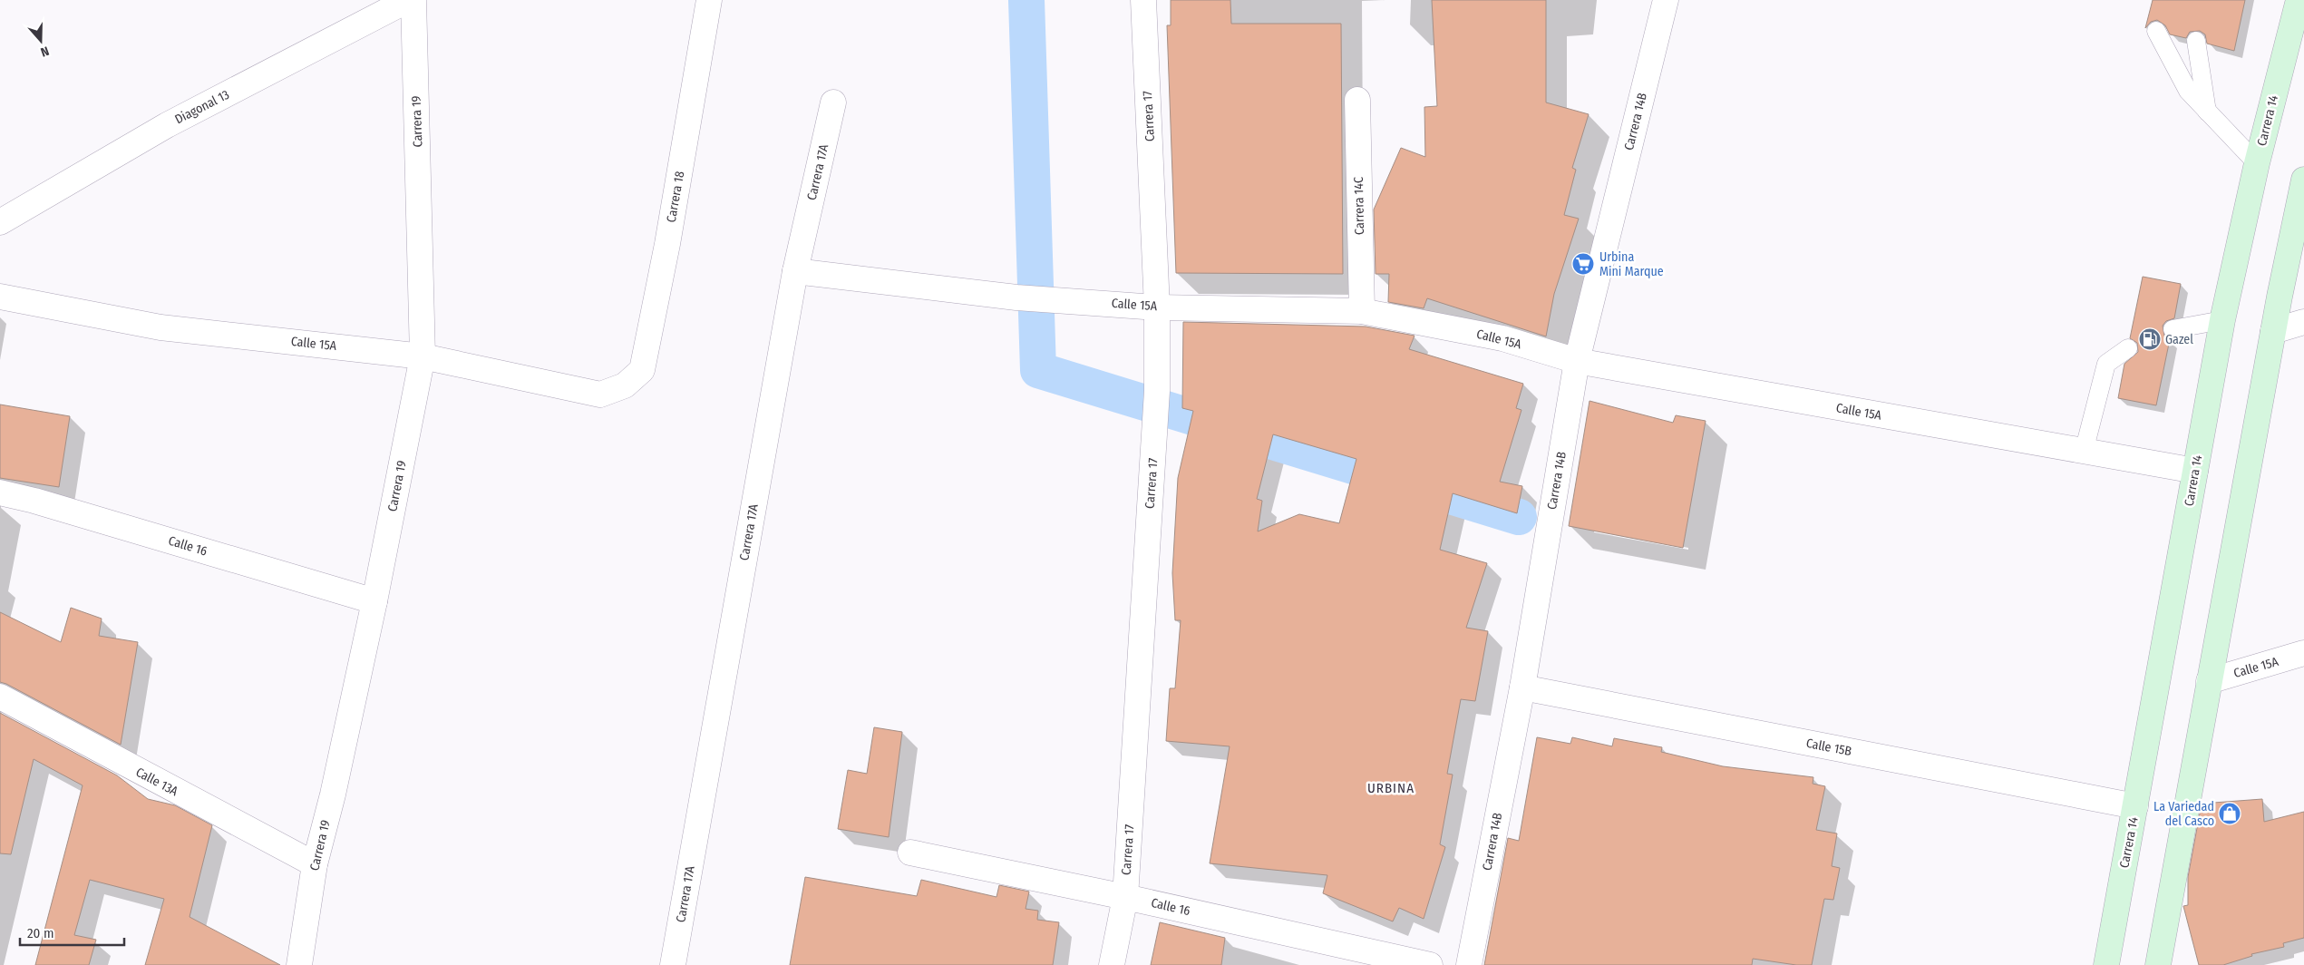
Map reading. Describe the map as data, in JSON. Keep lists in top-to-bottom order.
{
  "streets": {
    "main road": ["Carrera 14"],
    "street": [
      "Diagonal 13",
      "Carrera 17",
      "Carrera 19",
      "Carrera 14B",
      "Carrera 17A",
      "Carrera 18",
      "Carrera 14C",
      "Calle 15A",
      "Calle 16",
      "Calle 15B",
      "Calle 13A"
    ]
  },
  "crossings": [
    ["Carrera 17", "Calle 15A"],
    ["Carrera 17", "Calle 16"],
    ["Carrera 14", "Calle 15A"],
    ["Carrera 14", "Calle 15B"],
    ["Carrera 19", "Calle 15A"],
    ["Carrera 19", "Calle 16"],
    ["Carrera 19", "Calle 13A"],
    ["Carrera 14B", "Calle 15A"],
    ["Carrera 14B", "Calle 15B"],
    ["Carrera 17A", "Calle 15A"],
    ["Carrera 18", "Calle 15A"],
    ["Carrera 14C", "Calle 15A"]
  ],
  "districts": ["URBINA"],
  "places": {
    "supermarket": ["Urbina Mini Marque"],
    "fuel station": ["Gazel"],
    "shop": ["La Variedad del Casco"]
  },
  "scale_bar": "20 m",
  "north": "bottom"
}
